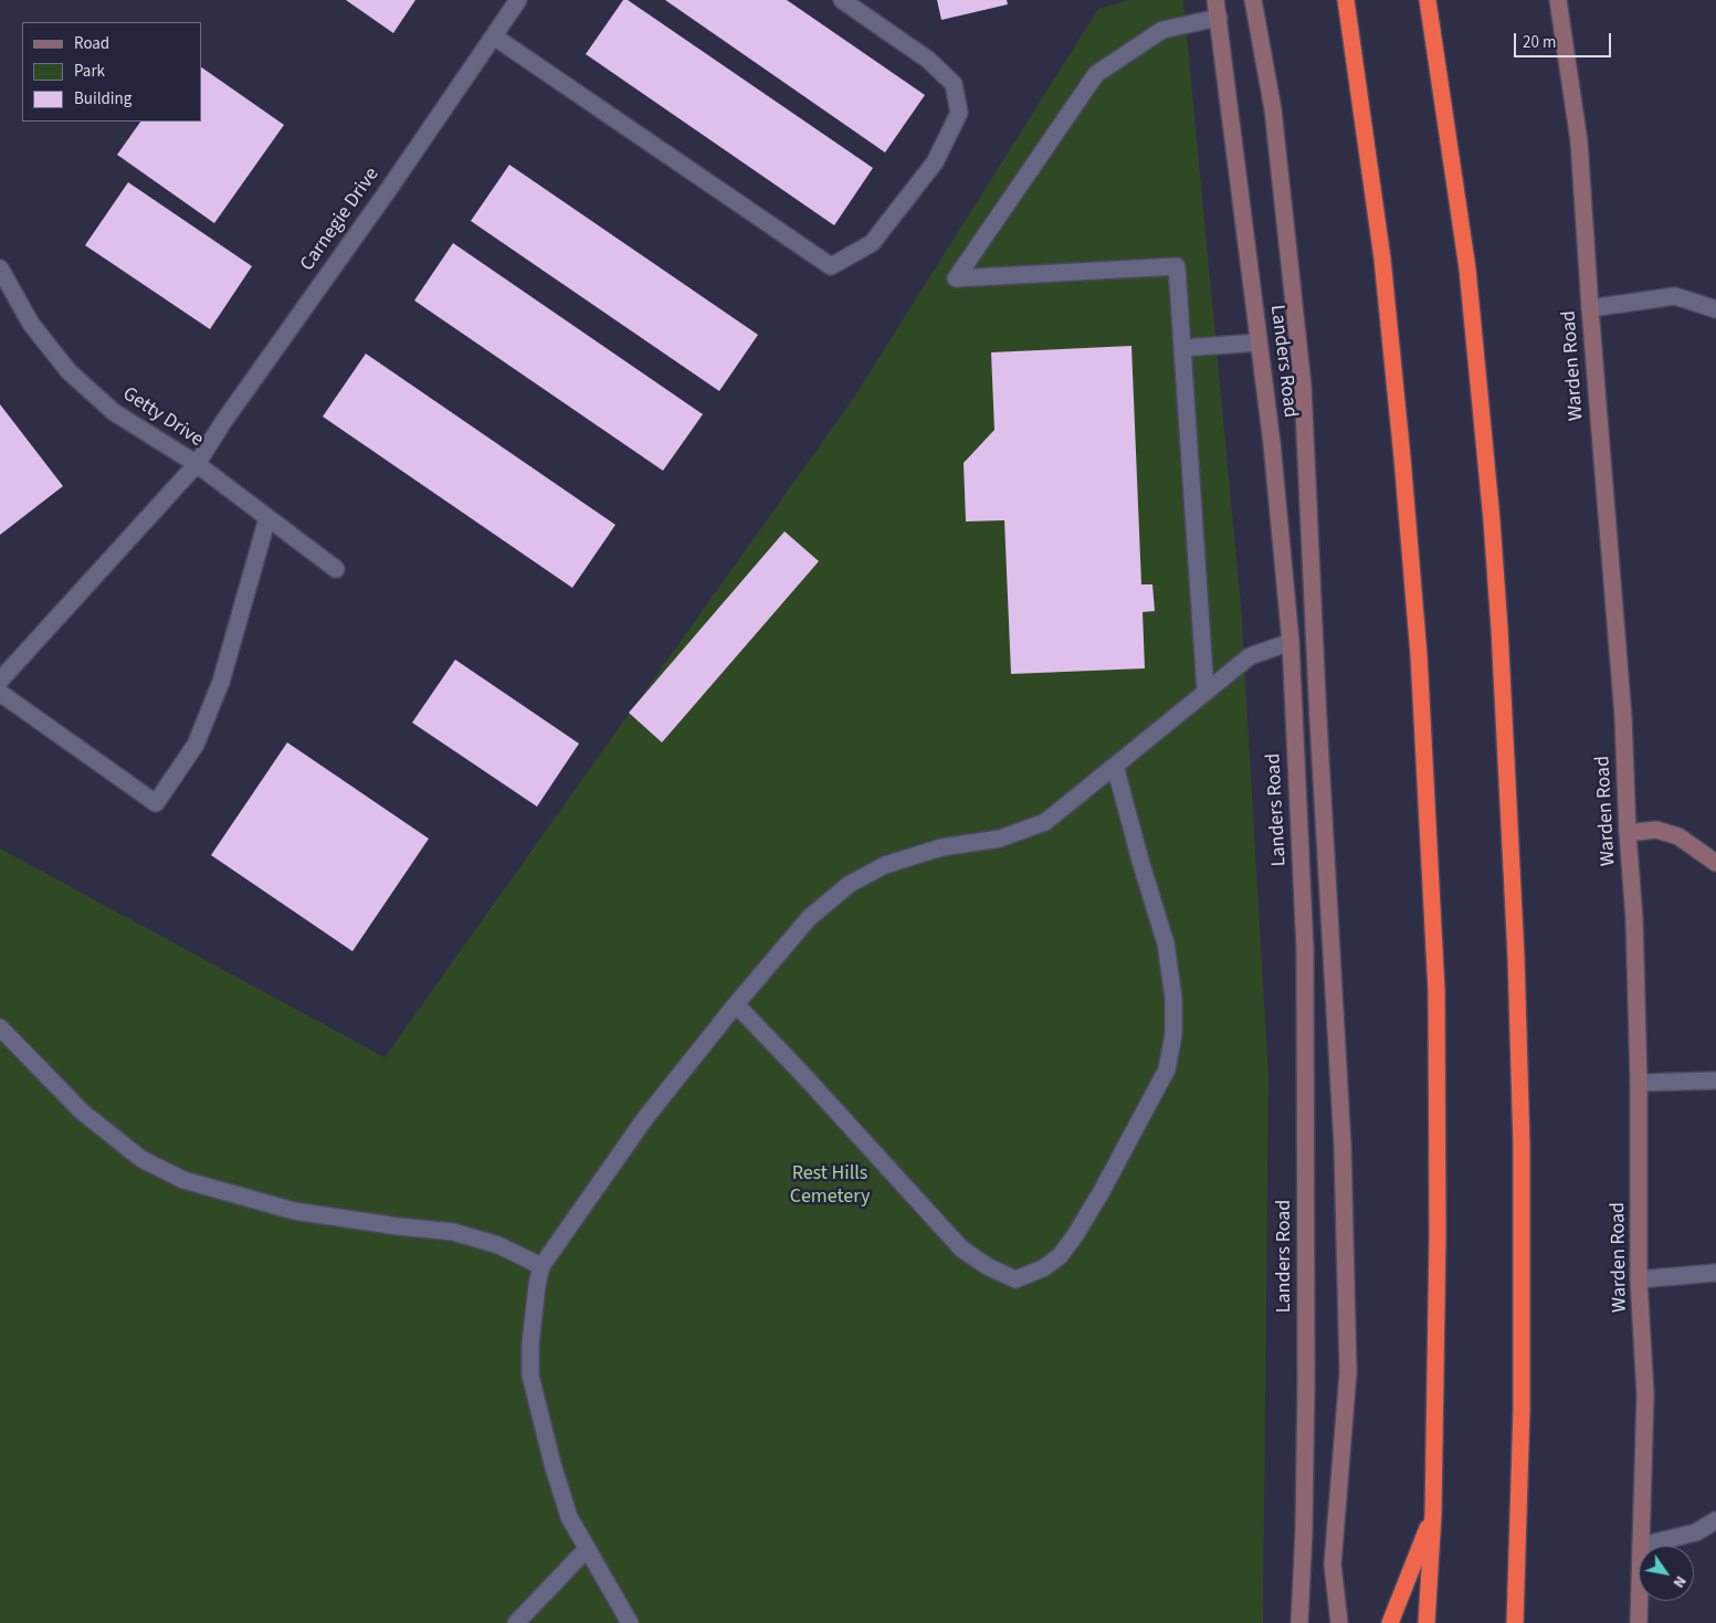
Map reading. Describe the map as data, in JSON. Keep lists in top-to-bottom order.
{
  "streets": {
    "main road": ["Landers Road", "Warden Road"],
    "street": ["Carnegie Drive", "Getty Drive"]
  },
  "crossings": [
    ["Carnegie Drive", "Getty Drive"]
  ],
  "parks": ["Rest Hills Cemetery"],
  "legend": ["Road", "Park", "Building"],
  "scale_bar": "20 m",
  "north": "bottom right"
}
